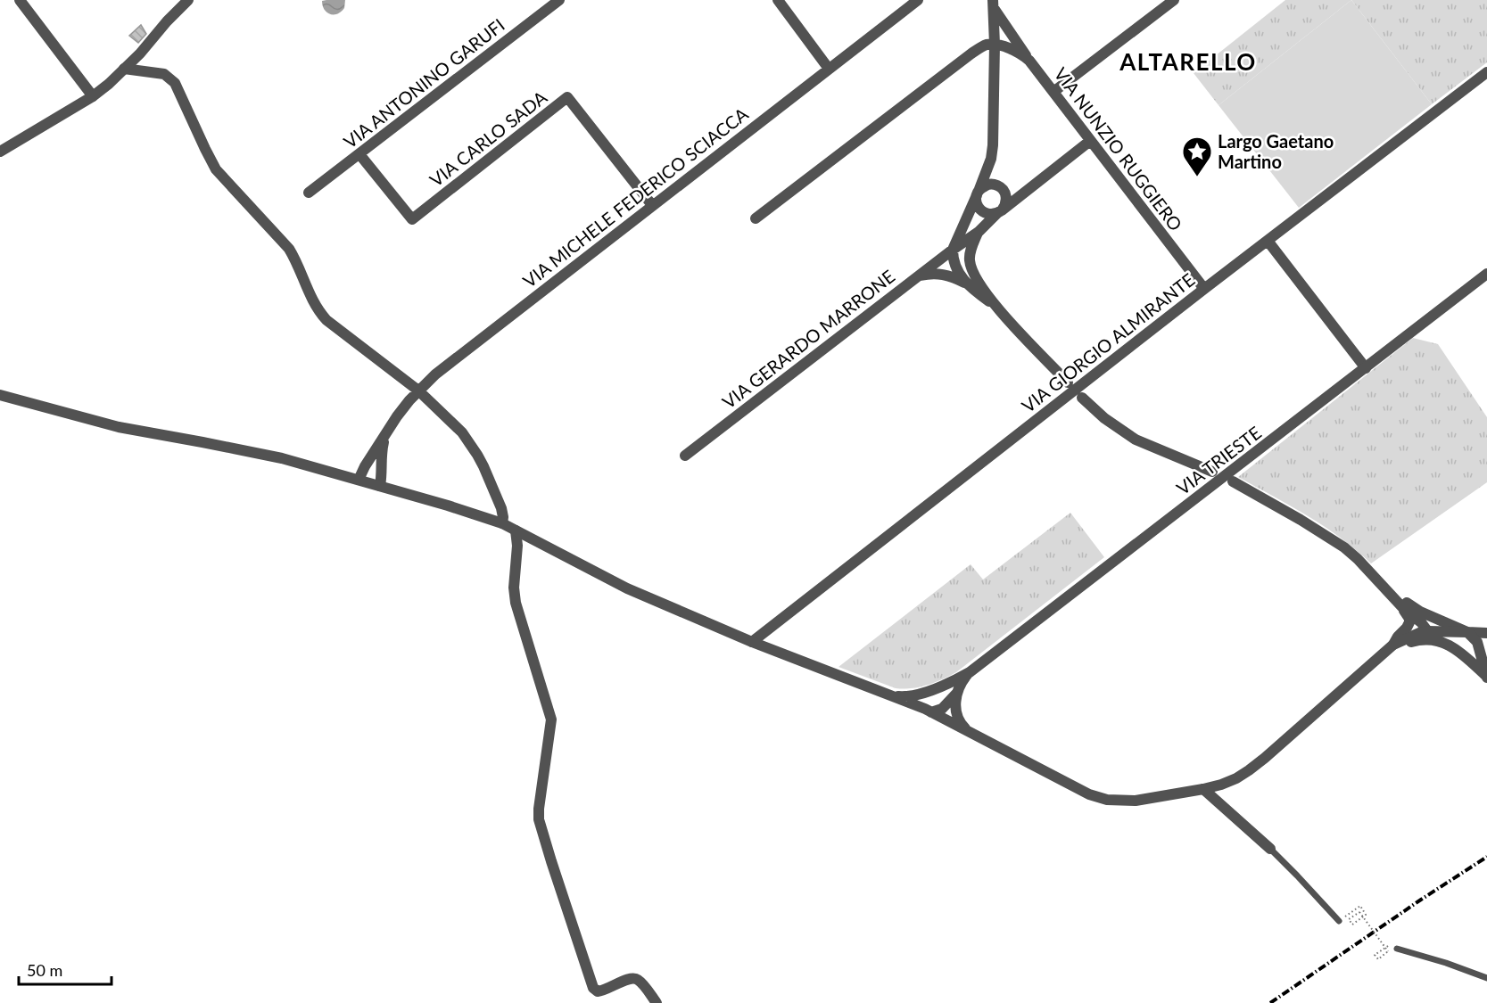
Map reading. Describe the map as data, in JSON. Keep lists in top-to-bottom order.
{
  "streets": {
    "street": [
      "VIA ANTONINO GARUFI",
      "VIA CARLO SADA",
      "VIA NUNZIO RUGGIERO",
      "VIA MICHELE FEDERICO SCIACCA",
      "VIA GERARDO MARRONE",
      "VIA GIORGIO ALMIRANTE",
      "VIA TRIESTE"
    ]
  },
  "crossings": [
    ["VIA ANTONINO GARUFI", "VIA CARLO SADA"],
    ["VIA CARLO SADA", "VIA MICHELE FEDERICO SCIACCA"],
    ["VIA NUNZIO RUGGIERO", "VIA GERARDO MARRONE"],
    ["VIA NUNZIO RUGGIERO", "VIA GIORGIO ALMIRANTE"]
  ],
  "districts": ["ALTARELLO"],
  "places": {
    "place": ["Largo Gaetano Martino"]
  },
  "scale_bar": "50 m"
}
